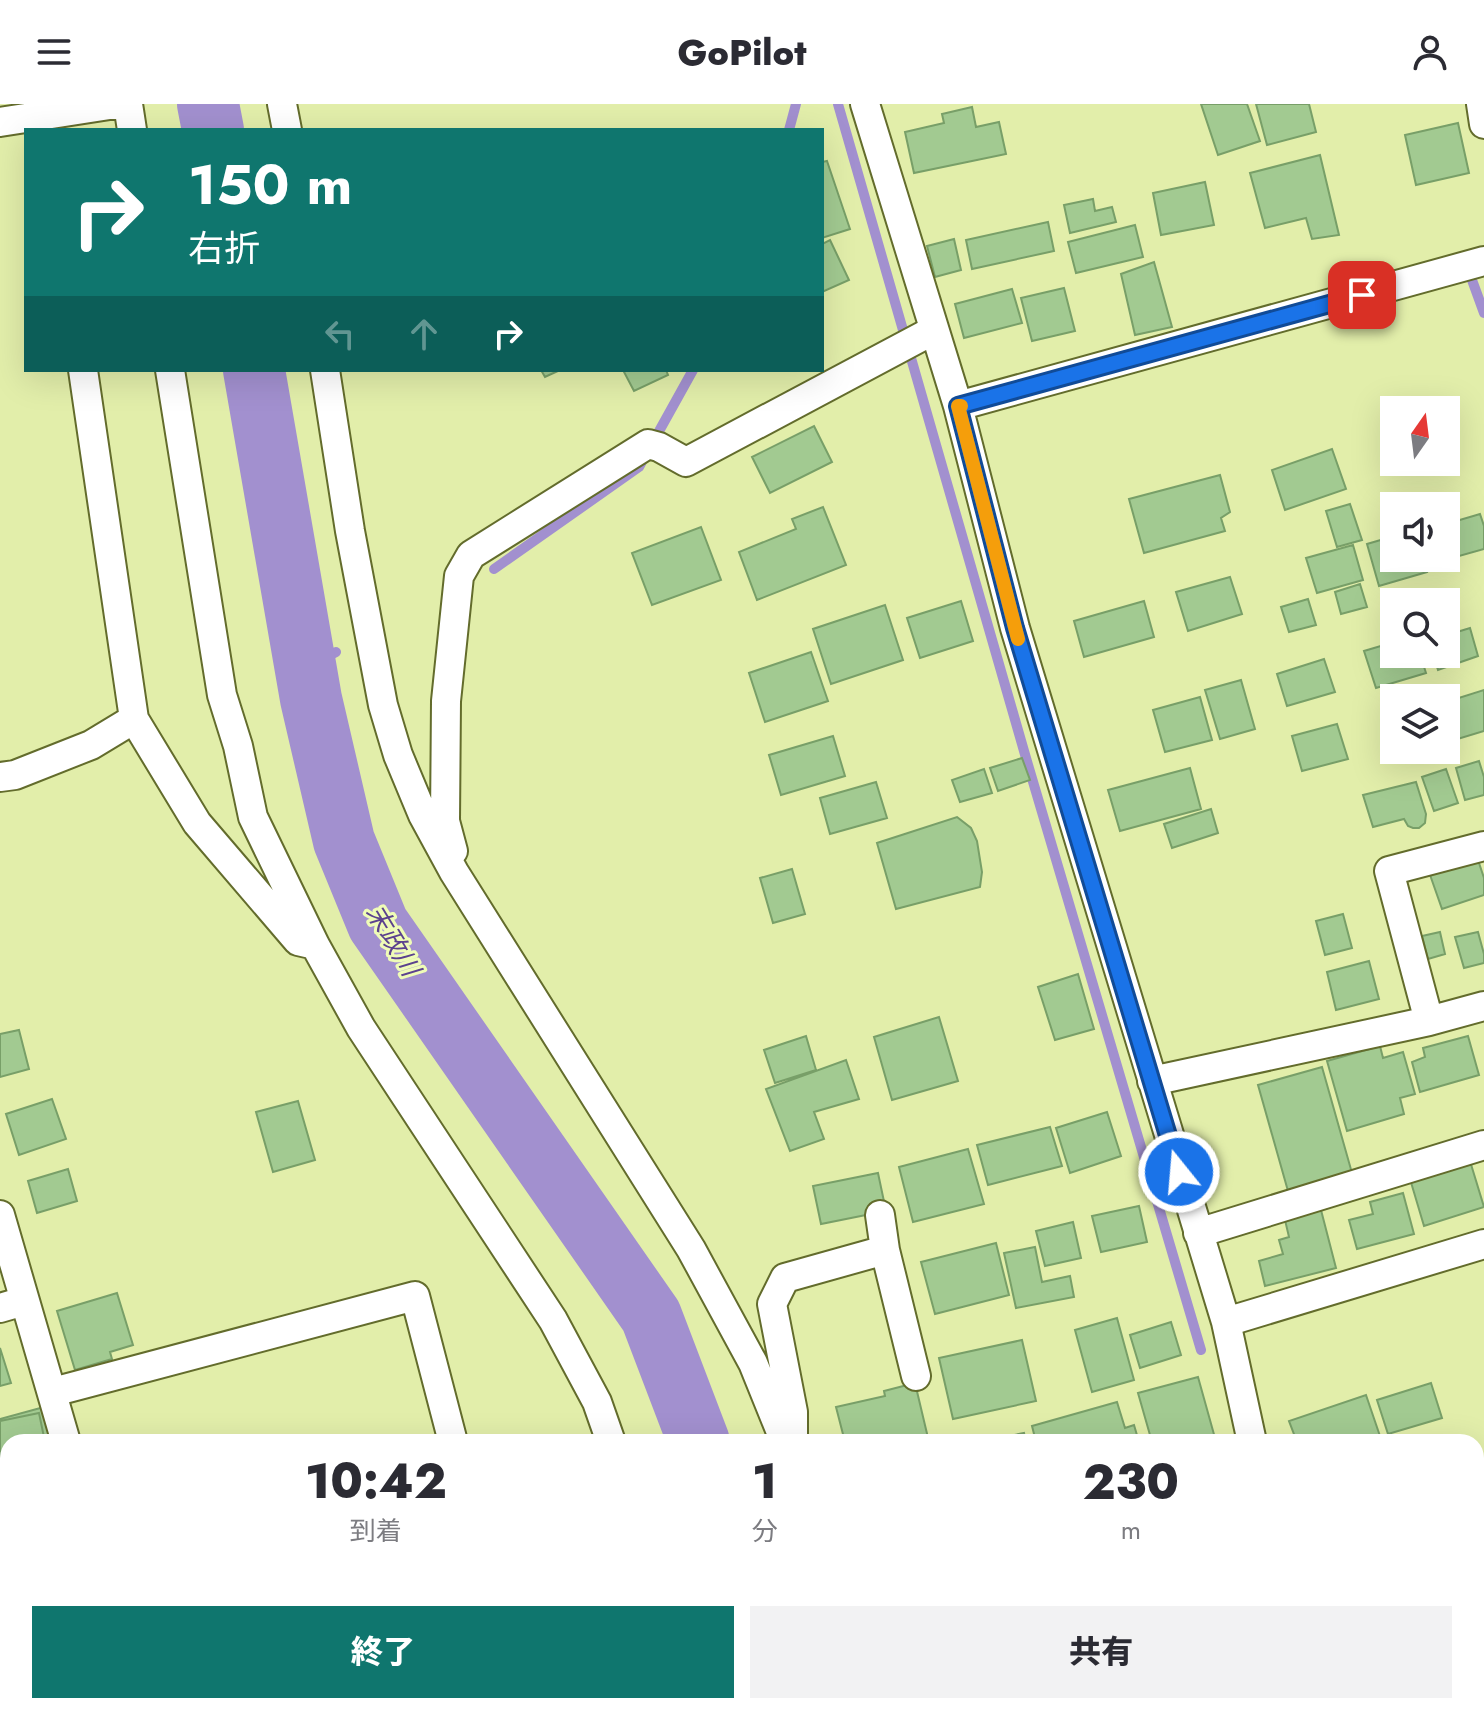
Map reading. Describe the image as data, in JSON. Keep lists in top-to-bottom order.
{
  "water": ["末政川"],
  "north": "top",
  "page": {
    "header": "GoPilot",
    "turn": ["150 m", "右折"],
    "eta": [
      "10:42",
      "到着",
      "1",
      "分",
      "230",
      "m"
    ],
    "buttons": ["終了", "共有"]
  }
}
